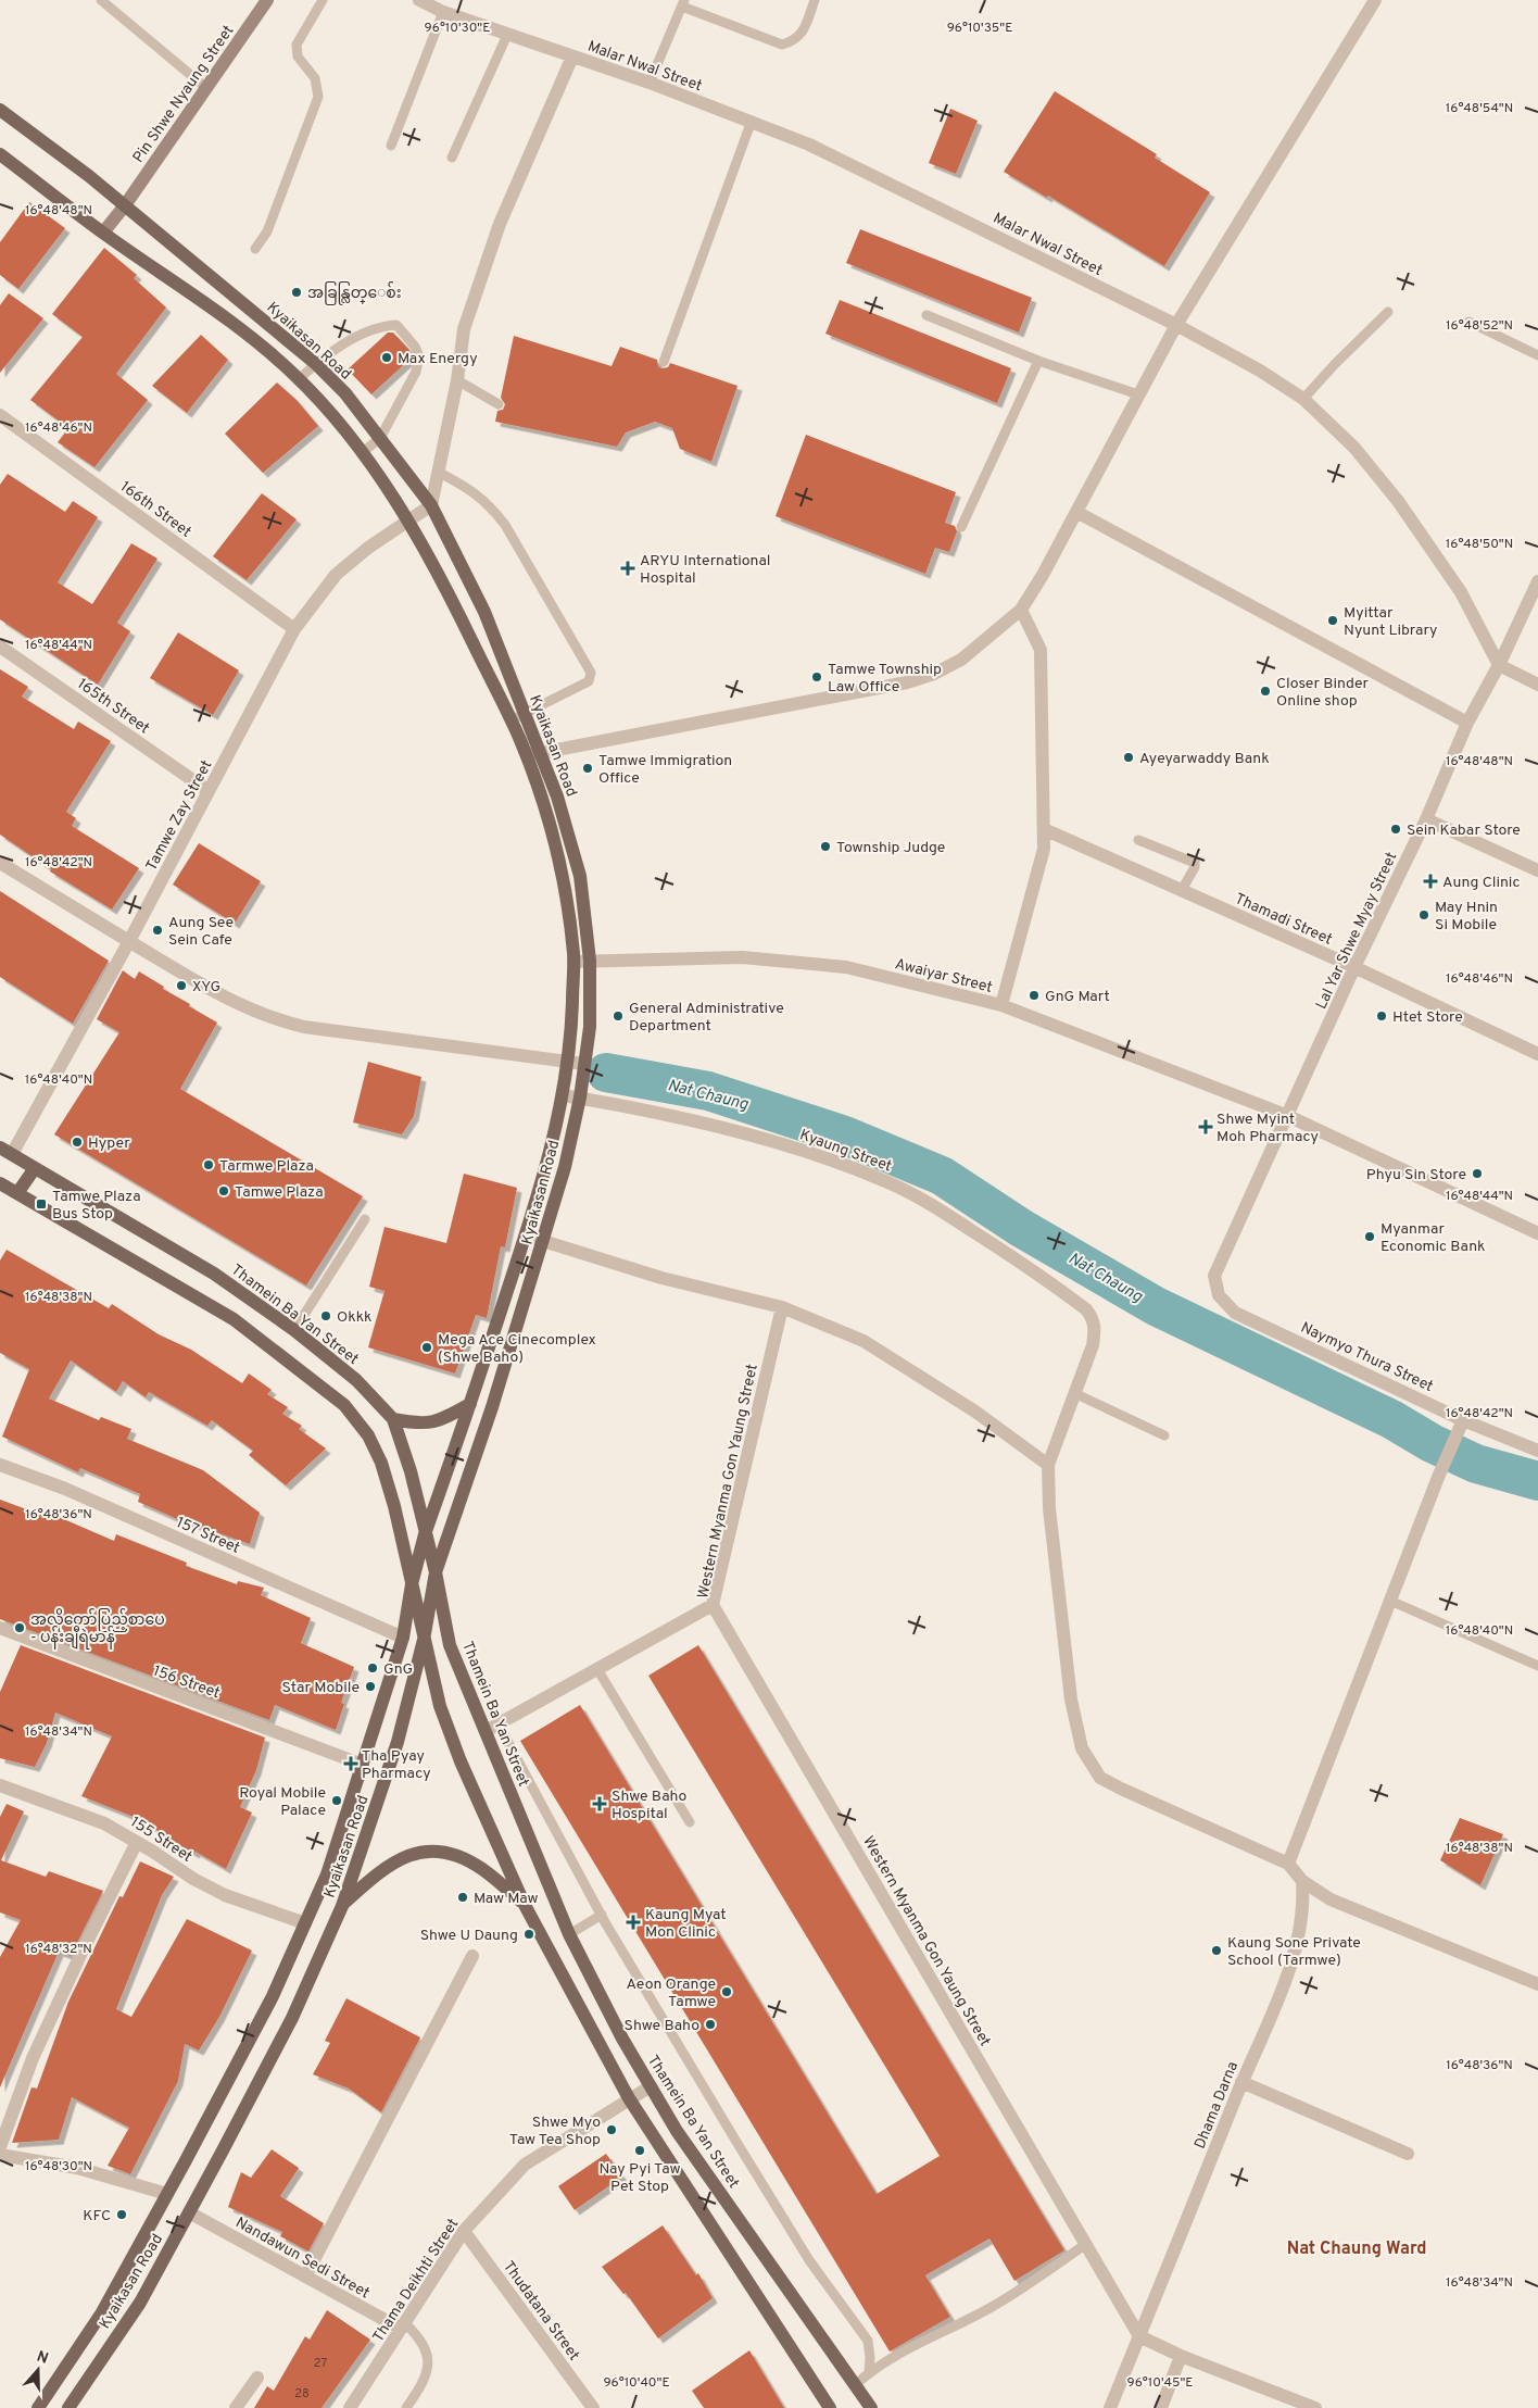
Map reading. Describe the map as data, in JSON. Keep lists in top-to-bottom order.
{
  "streets": {
    "main road": ["Kyaikasan Road", "Thamein Ba Yan Street"],
    "street": [
      "Malar Nwal Street",
      "Pin Shwe Nyaung Street",
      "166th Street",
      "165th Street",
      "Tamwe Zay Street",
      "Thamadi Street",
      "Lal Yar Shwe Myay Street",
      "Awaiyar Street",
      "Kyaung Street",
      "Naymyo Thura Street",
      "Western Myanma Gon Yaung Street",
      "157 Street",
      "156 Street",
      "155 Street",
      "Dhama Darna",
      "Nandawun Sedi Street",
      "Thama Deikhti Street",
      "Thudatana Street"
    ]
  },
  "crossings": [
    ["Malar Nwal Street", "Lal Yar Shwe Myay Street"],
    ["Pin Shwe Nyaung Street", "Kyaikasan Road"],
    ["Kyaikasan Road", "Tamwe Zay Street"],
    ["Kyaikasan Road", "Awaiyar Street"],
    ["Kyaikasan Road", "Kyaung Street"],
    ["Kyaikasan Road", "Thamein Ba Yan Street"],
    ["Kyaikasan Road", "157 Street"],
    ["Kyaikasan Road", "156 Street"],
    ["Kyaikasan Road", "155 Street"],
    ["Kyaikasan Road", "Nandawun Sedi Street"],
    ["166th Street", "Tamwe Zay Street"],
    ["165th Street", "Tamwe Zay Street"],
    ["Tamwe Zay Street", "Thamein Ba Yan Street"],
    ["Thamadi Street", "Lal Yar Shwe Myay Street"],
    ["Lal Yar Shwe Myay Street", "Awaiyar Street"],
    ["Lal Yar Shwe Myay Street", "Naymyo Thura Street"],
    ["Thamein Ba Yan Street", "Thama Deikhti Street"],
    ["Western Myanma Gon Yaung Street", "Dhama Darna"],
    ["Nandawun Sedi Street", "Thama Deikhti Street"],
    ["Thama Deikhti Street", "Thudatana Street"]
  ],
  "districts": ["Nat Chaung Ward"],
  "water": ["Nat Chaung"],
  "places": {
    "other": [
      "အခြန္လြတ္ေစ်း",
      "Max Energy",
      "Myittar Nyunt Library",
      "Tamwe Township Law Office",
      "Closer Binder Online shop",
      "Ayeyarwaddy Bank",
      "Tamwe Immigration Office",
      "Sein Kabar Store",
      "Township Judge",
      "May Hnin Si Mobile",
      "Aung See Sein Cafe",
      "XYG",
      "GnG Mart",
      "General Administrative Department",
      "Htet Store",
      "Hyper",
      "Tarmwe Plaza",
      "Phyu Sin Store",
      "Tamwe Plaza",
      "Myanmar Economic Bank",
      "Okkk",
      "Mega Ace Cinecomplex (Shwe Baho)",
      "အလိုတော်ပြည့်စာပေ - ပန်းချီရဲမာန်",
      "GnG",
      "Star Mobile",
      "Royal Mobile Palace",
      "Maw Maw",
      "Shwe U Daung",
      "Kaung Sone Private School (Tarmwe)",
      "Aeon Orange Tamwe",
      "Shwe Baho",
      "Shwe Myo Taw Tea Shop",
      "Nay Pyi Taw Pet Stop",
      "KFC"
    ],
    "health": [
      "ARYU International Hospital",
      "Aung Clinic",
      "Shwe Myint Moh Pharmacy",
      "Tha Pyay Pharmacy",
      "Shwe Baho Hospital",
      "Kaung Myat Mon Clinic"
    ],
    "transit": ["Tamwe Plaza Bus Stop"]
  },
  "house_numbers": ["27", "28"],
  "north": "top",
  "coordinates": [
    "96°10'35\"E",
    "96°10'30\"E",
    "16°48'54\"N",
    "16°48'48\"N",
    "16°48'52\"N",
    "16°48'46\"N",
    "16°48'50\"N",
    "16°48'44\"N",
    "16°48'42\"N",
    "16°48'40\"N",
    "16°48'38\"N",
    "16°48'36\"N",
    "16°48'34\"N",
    "16°48'32\"N",
    "16°48'30\"N",
    "96°10'40\"E",
    "96°10'45\"E"
  ]
}
